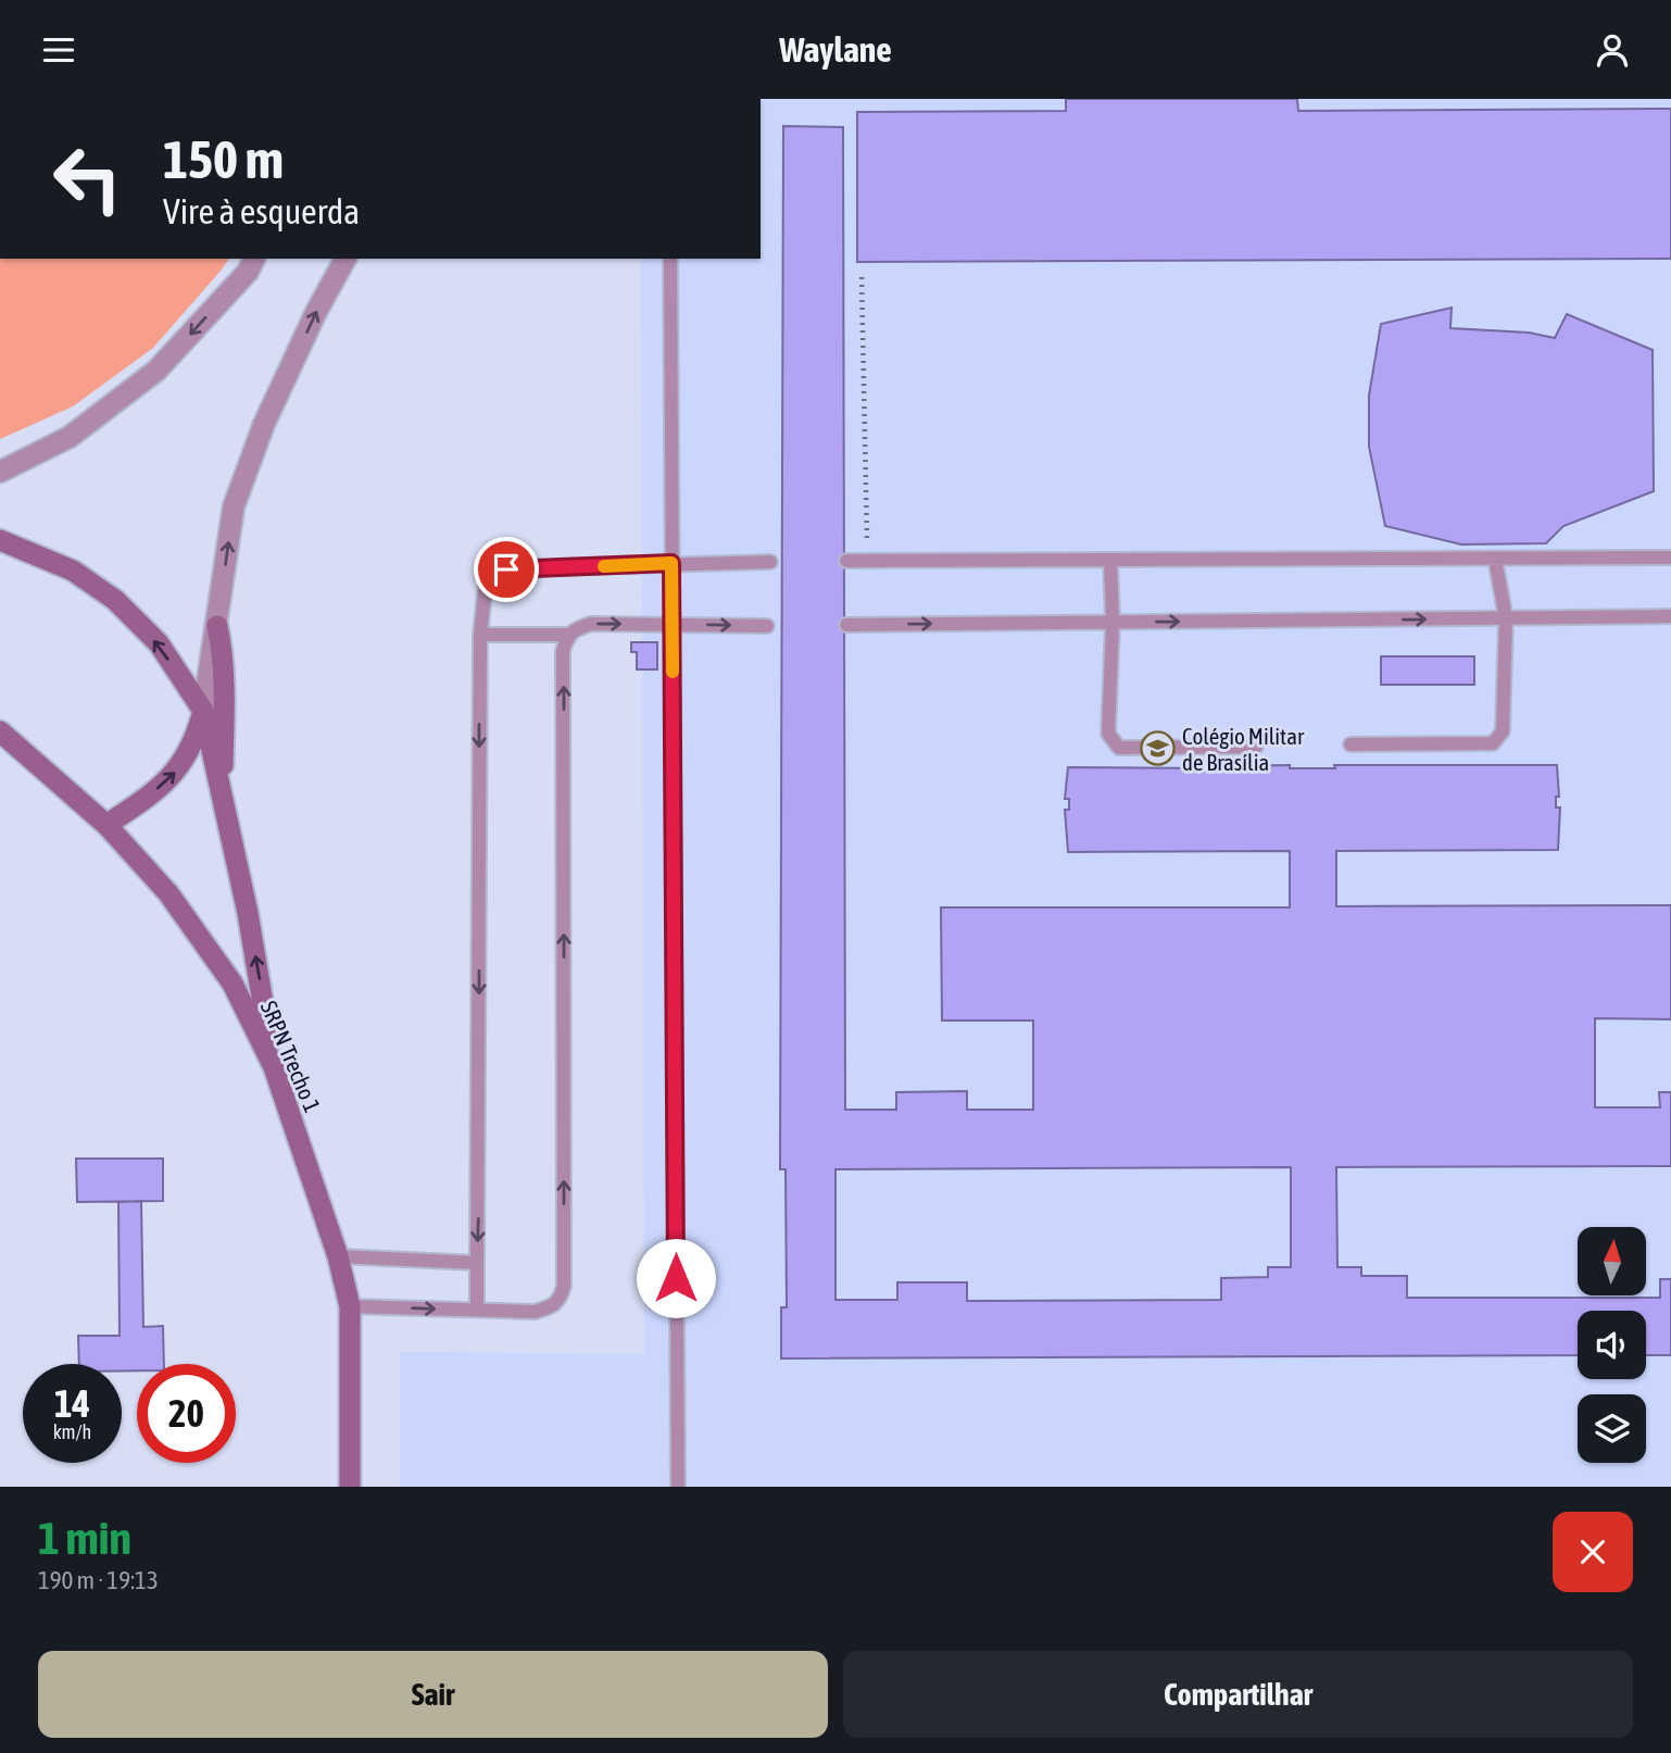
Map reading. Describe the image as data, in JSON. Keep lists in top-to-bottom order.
{
  "streets": {
    "main road": ["SRPN Trecho 1"]
  },
  "places": {
    "school or university": ["Colégio Militar de Brasília"]
  },
  "north": "top",
  "page": {
    "header": "Waylane",
    "turn": ["150 m", "Vire à esquerda"],
    "speed": "14 km/h",
    "limit": "20",
    "heading": ["1 min", "190 m · 19:13"],
    "buttons": ["Sair", "Compartilhar"]
  }
}
